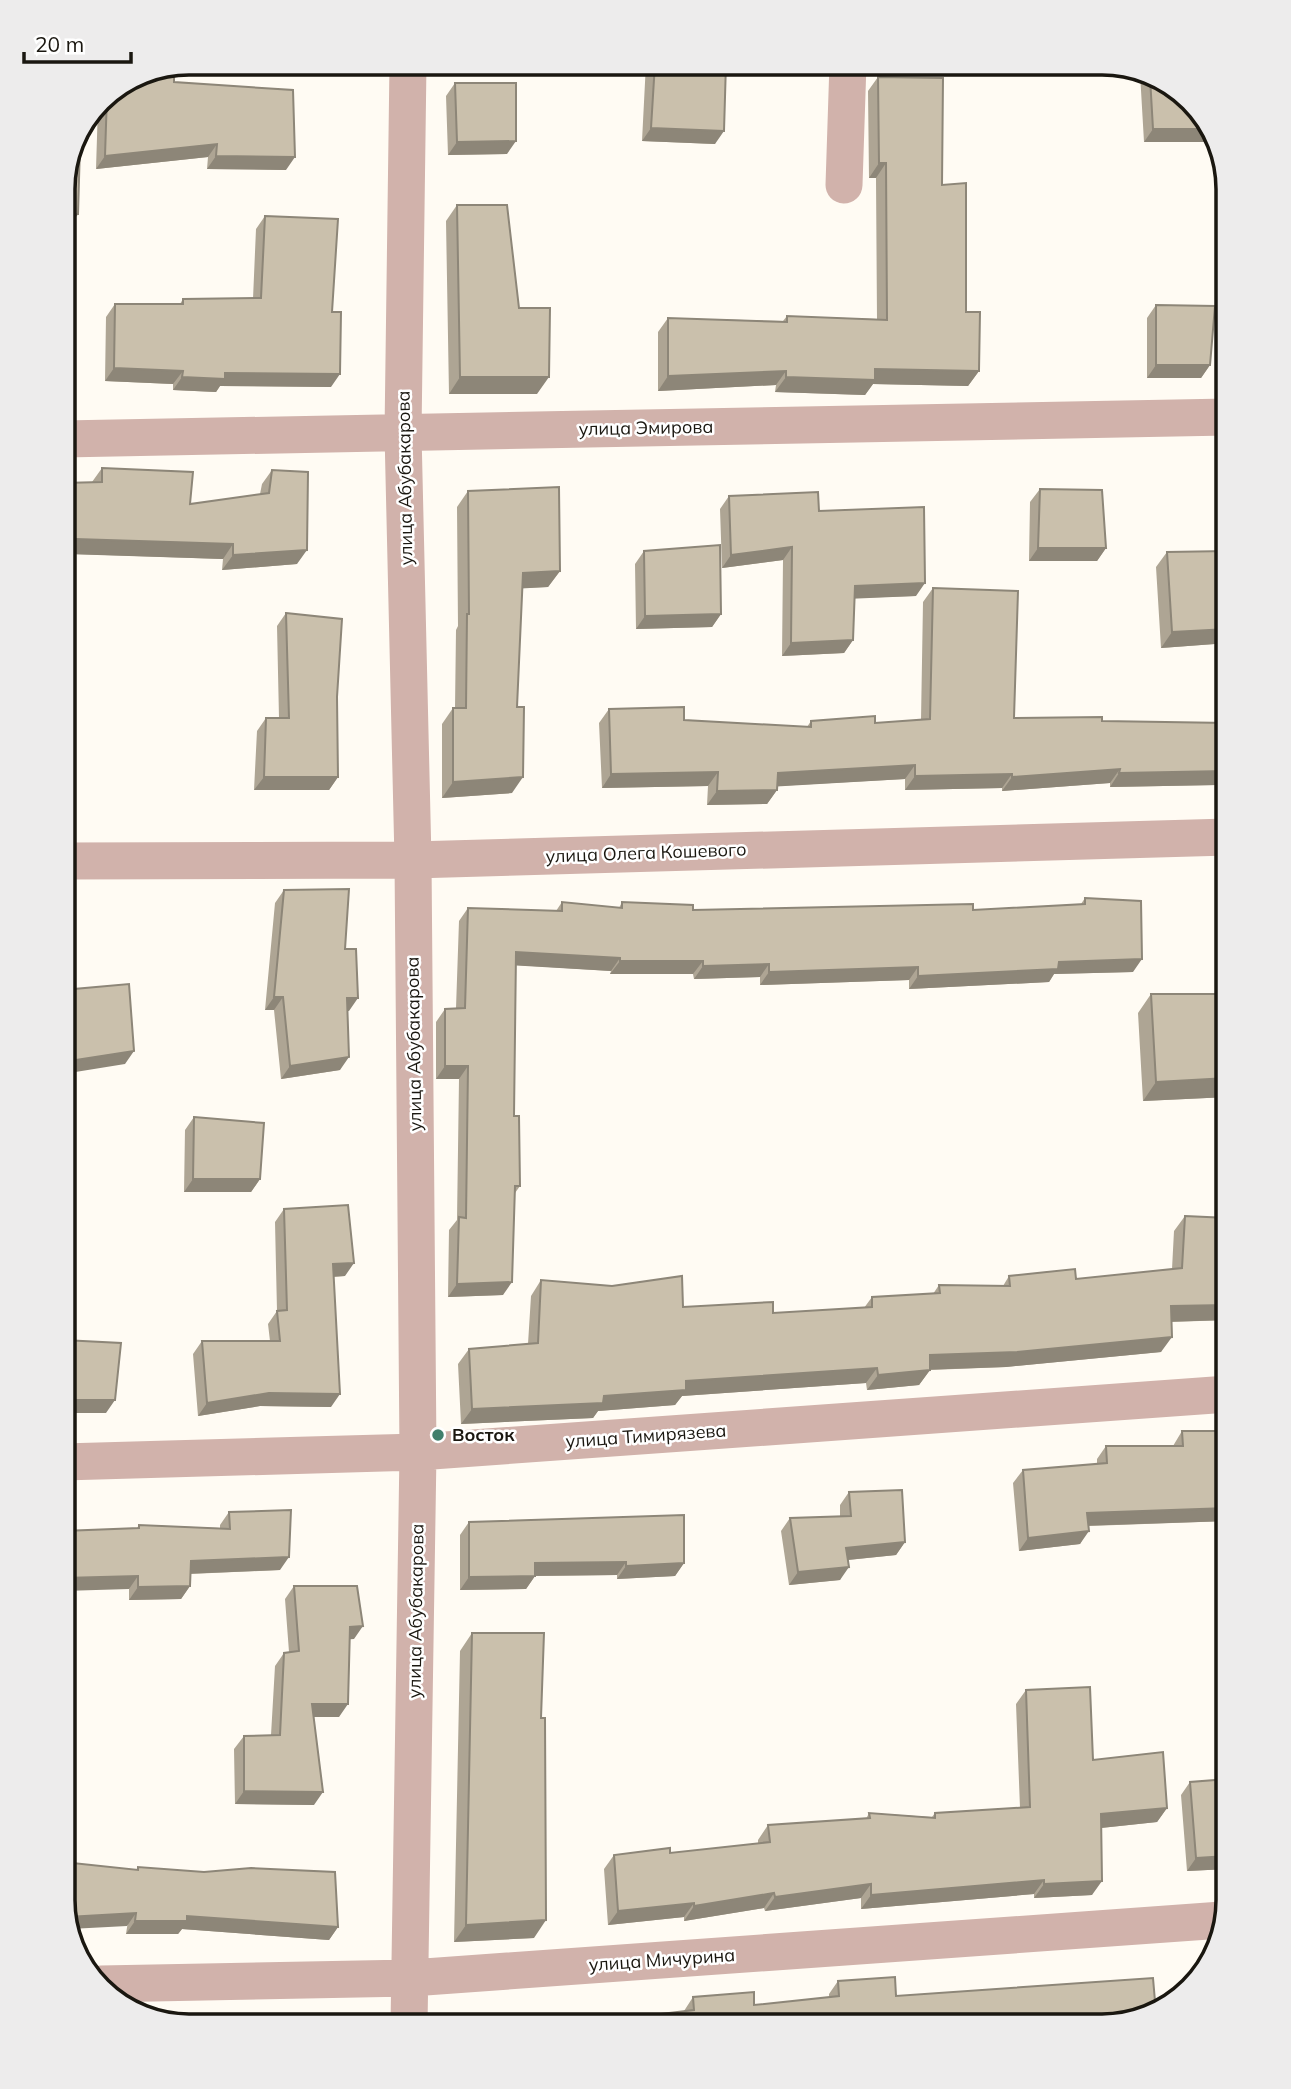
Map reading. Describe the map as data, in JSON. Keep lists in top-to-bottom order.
{
  "streets": {
    "street": [
      "улица Эмирова",
      "улица Абубакарова",
      "улица Олега Кошевого",
      "улица Тимирязева",
      "улица Мичурина"
    ]
  },
  "crossings": [
    ["улица Эмирова", "улица Абубакарова"],
    ["улица Абубакарова", "улица Олега Кошевого"],
    ["улица Абубакарова", "улица Тимирязева"],
    ["улица Абубакарова", "улица Мичурина"]
  ],
  "places": ["Восток"],
  "scale_bar": "20 m"
}
